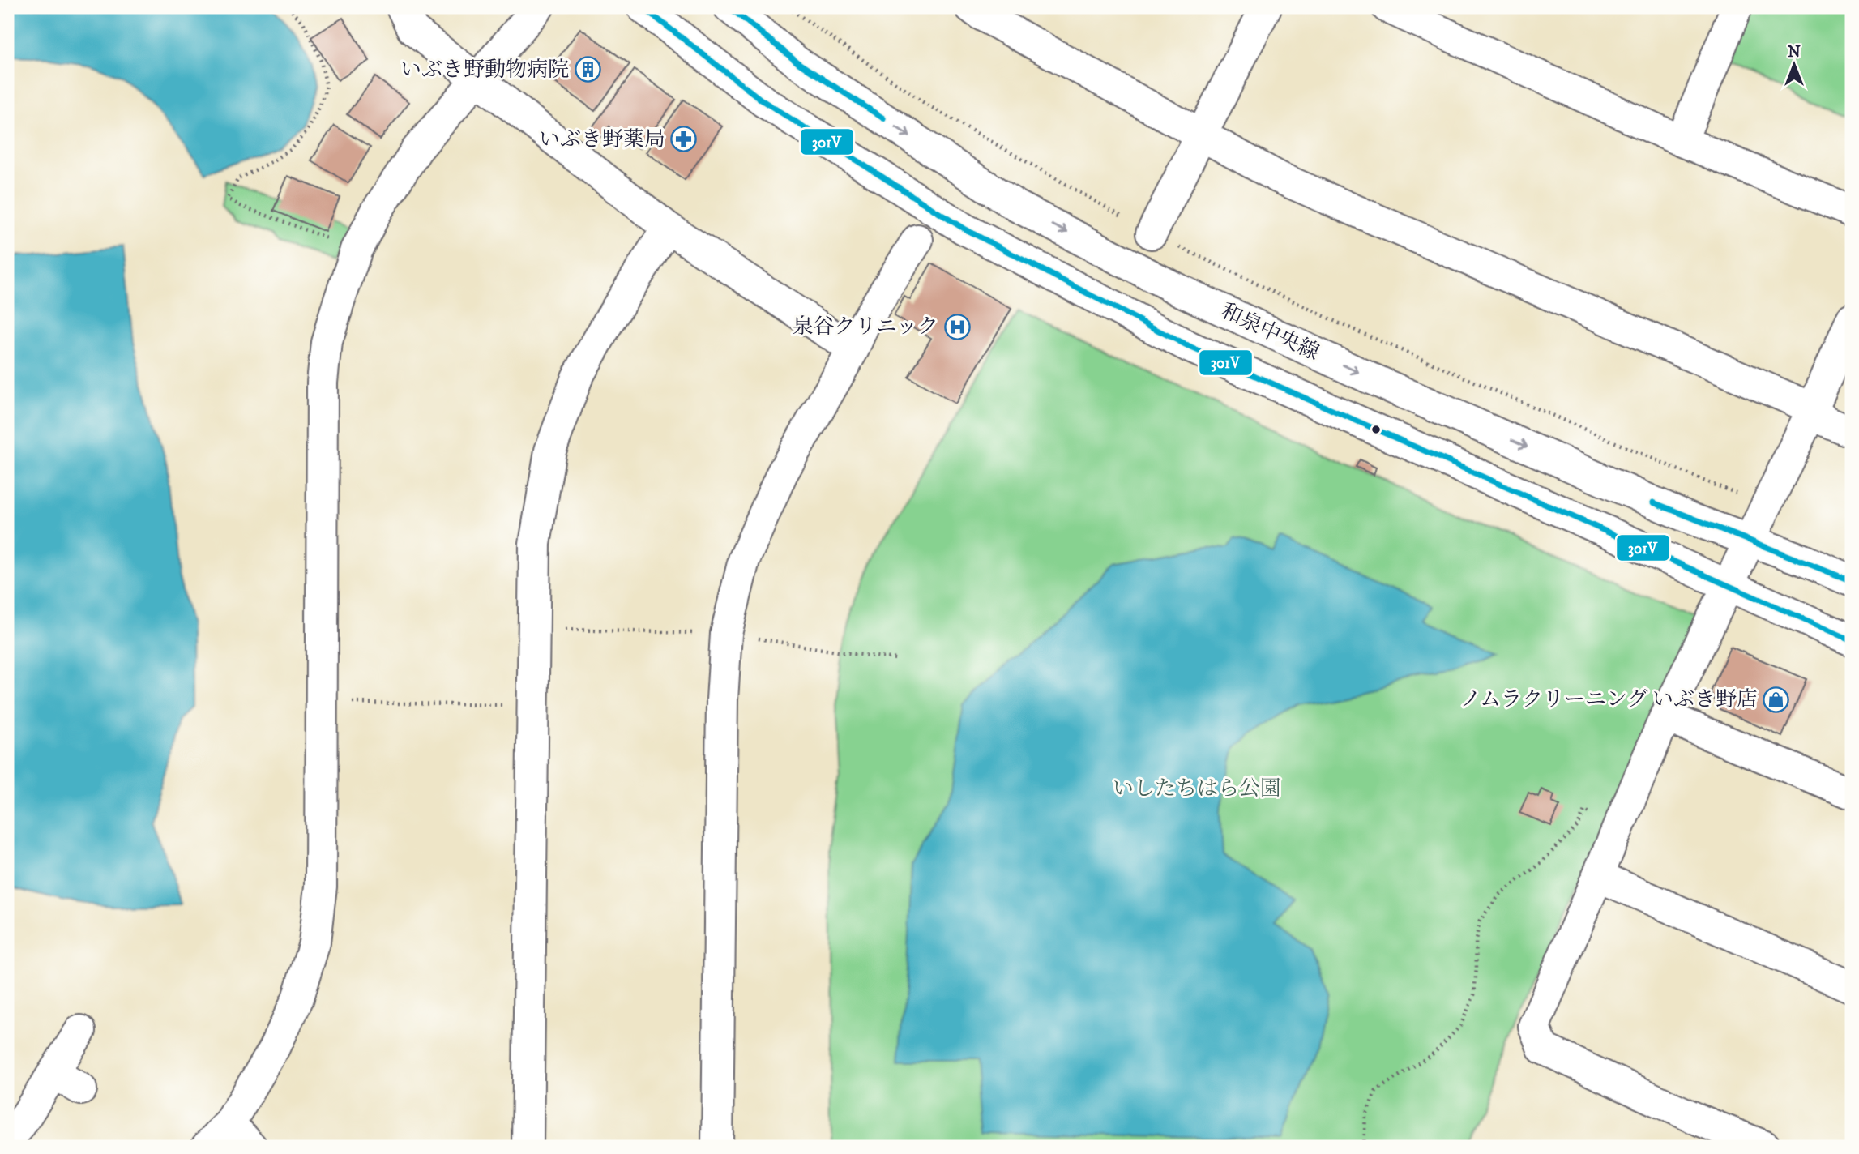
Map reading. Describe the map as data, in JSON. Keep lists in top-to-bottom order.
{
  "streets": {
    "street": ["和泉中央線"]
  },
  "parks": ["いしたちはら公園"],
  "places": {
    "building": ["いぶき野動物病院"],
    "pharmacy": ["いぶき野薬局"],
    "hospital": ["泉谷クリニック"],
    "shop": ["ノムラクリーニング いぶき野店"]
  },
  "lines": ["transit line 301V"],
  "north": "top"
}
